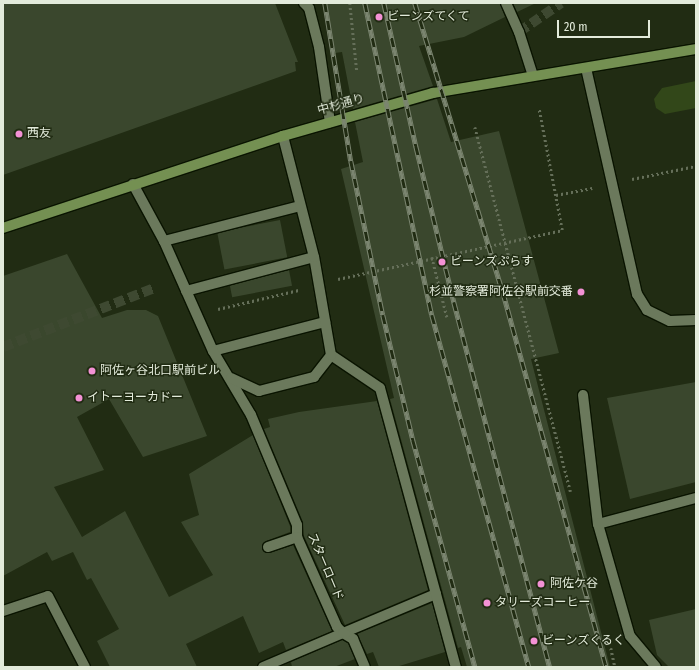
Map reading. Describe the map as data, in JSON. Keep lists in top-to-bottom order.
{
  "streets": {
    "main road": ["中杉通り"],
    "street": ["スターロード"]
  },
  "crossings": [
    ["中杉通り", "スターロード"]
  ],
  "places": [
    "ビーンズてくて",
    "西友",
    "ビーンズぷらす",
    "杉並警察署阿佐谷駅前交番",
    "阿佐ヶ谷北口駅前ビル",
    "イトーヨーカドー",
    "阿佐ケ谷",
    "タリーズコーヒー",
    "ビーンズくるく"
  ],
  "scale_bar": "20 m"
}
